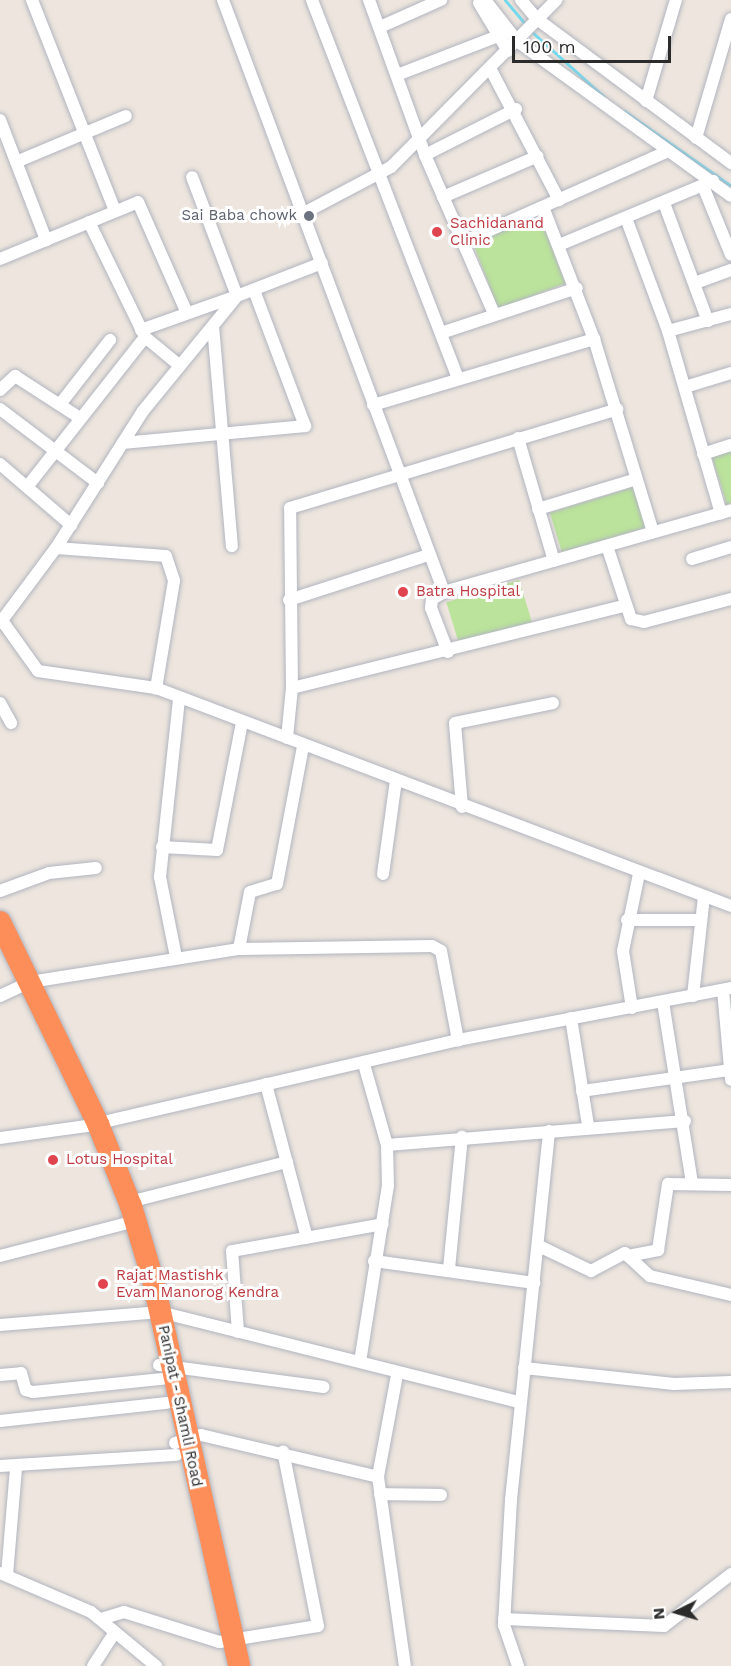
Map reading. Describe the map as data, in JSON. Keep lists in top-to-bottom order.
{
  "streets": {
    "highway": ["Panipat - Shamli Road"]
  },
  "places": [
    "Sai Baba chowk",
    "Sachidanand Clinic",
    "Batra Hospital",
    "Lotus Hospital",
    "Rajat Mastishk Evam Manorog Kendra"
  ],
  "scale_bar": "100 m",
  "north": "left"
}
